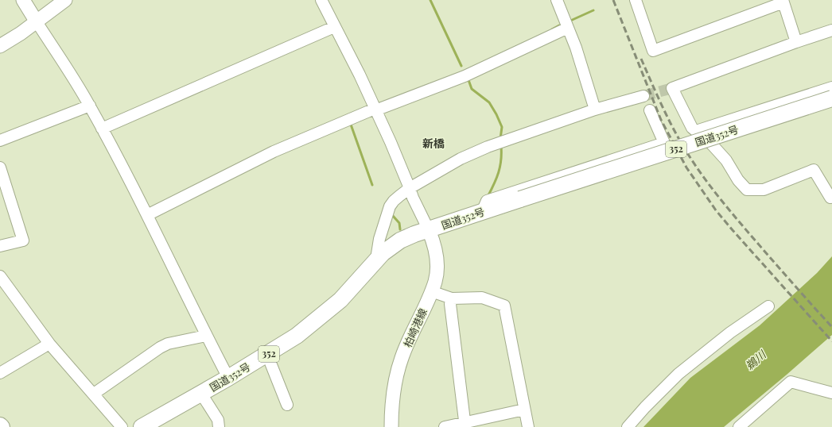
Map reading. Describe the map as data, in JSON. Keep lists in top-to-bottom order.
{
  "streets": {
    "highway": ["国道352号", "352"],
    "main road": ["柏崎港線"]
  },
  "crossings": [
    ["国道352号", "柏崎港線"]
  ],
  "districts": ["新橋"],
  "water": ["鵜川"]
}
